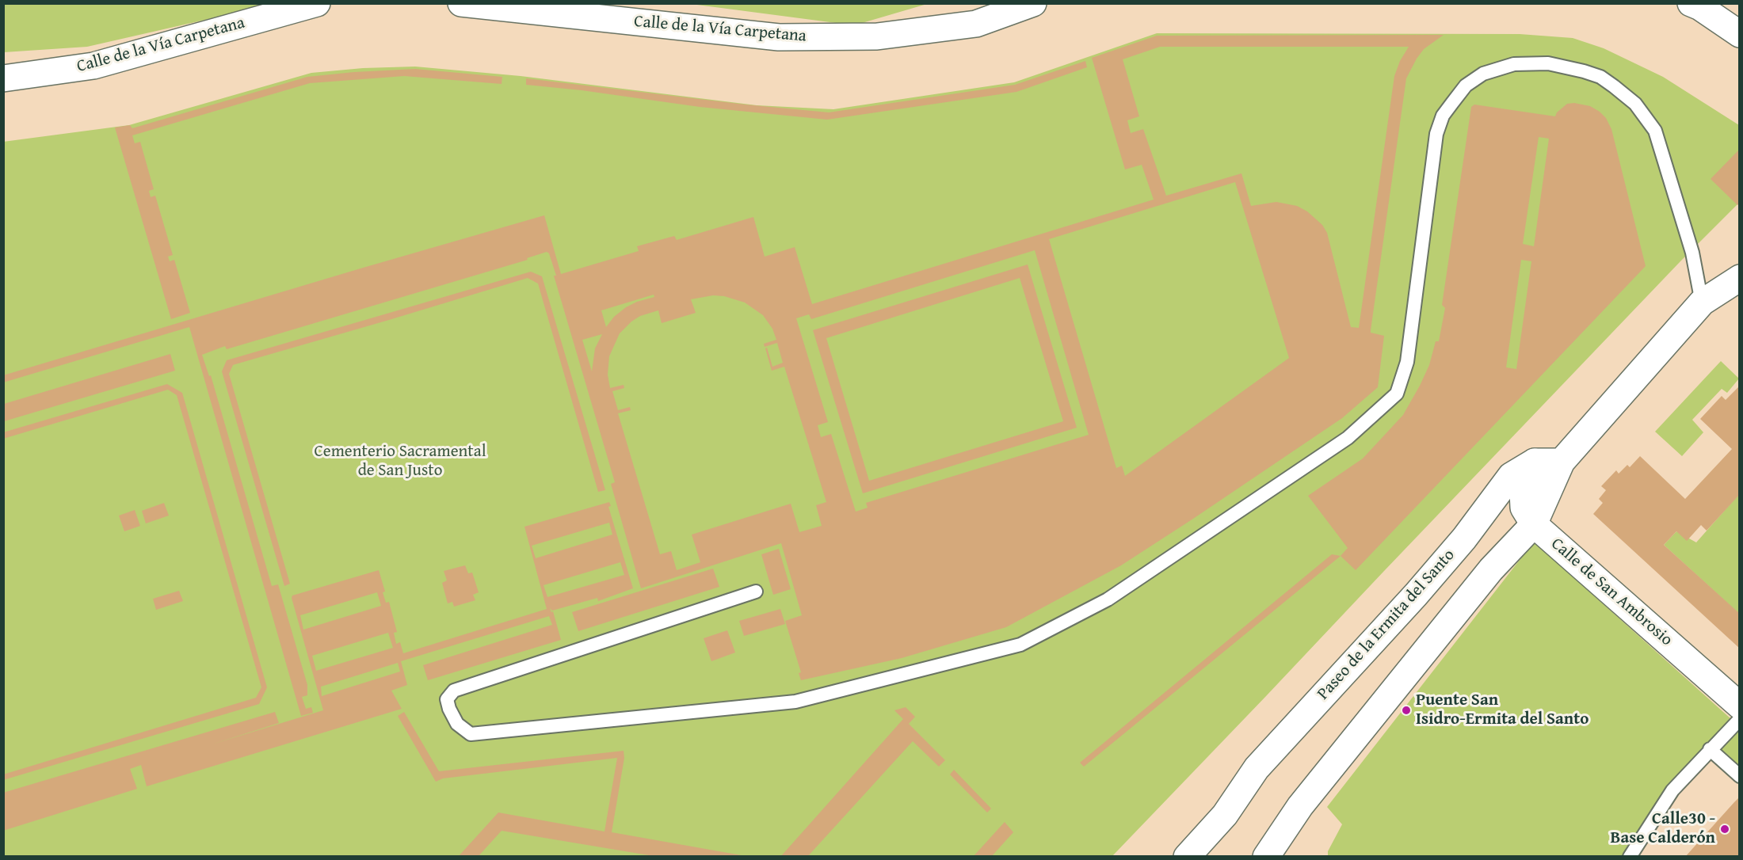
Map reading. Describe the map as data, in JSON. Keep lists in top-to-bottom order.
{
  "streets": {
    "street": ["Calle de la Vía Carpetana", "Calle de San Ambrosio", "Paseo de la Ermita del Santo"]
  },
  "crossings": [
    ["Calle de San Ambrosio", "Paseo de la Ermita del Santo"]
  ],
  "parks": ["Cementerio Sacramental de San Justo"],
  "places": ["Puente San Isidro-Ermita del Santo", "Calle30 - Base Calderón"]
}
